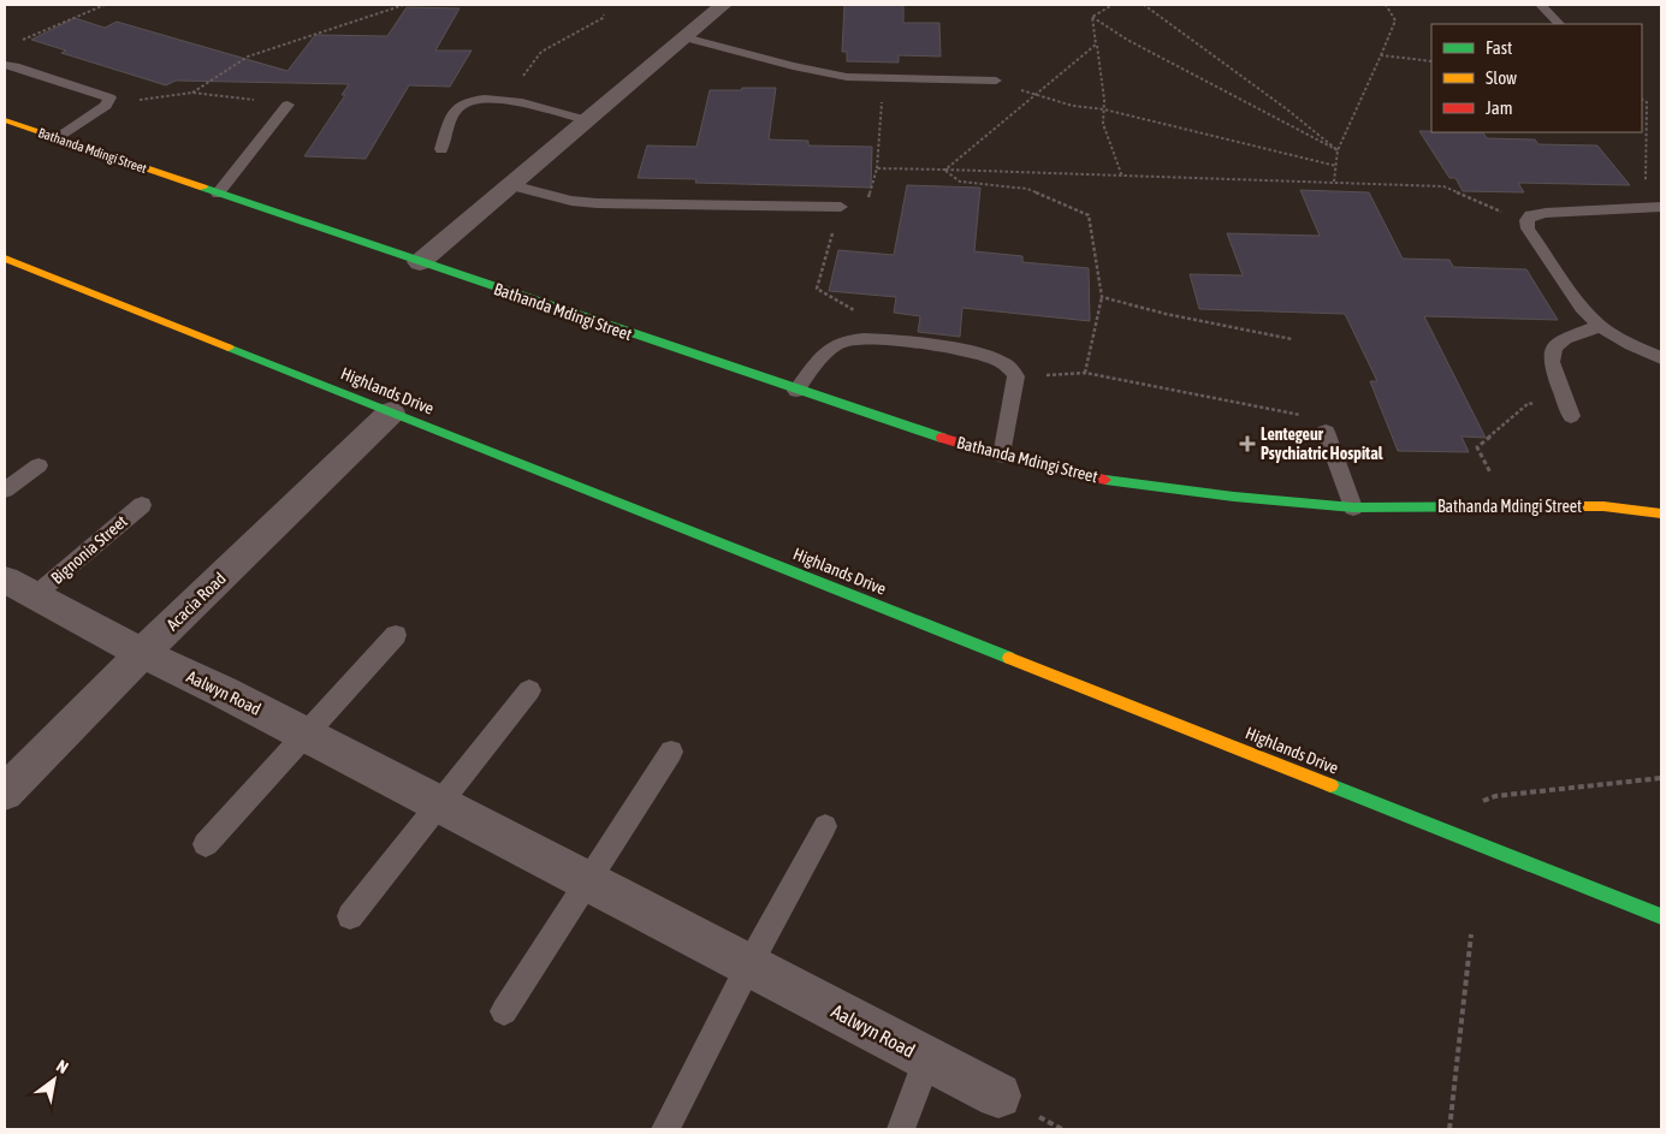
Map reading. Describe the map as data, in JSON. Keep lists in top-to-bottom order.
{
  "streets": {
    "street": [
      "Bathanda Mdingi Street",
      "Highlands Drive",
      "Bignonia Street",
      "Acacia Road",
      "Aalwyn Road"
    ]
  },
  "crossings": [
    ["Highlands Drive", "Acacia Road"],
    ["Bignonia Street", "Acacia Road"],
    ["Bignonia Street", "Aalwyn Road"],
    ["Acacia Road", "Aalwyn Road"]
  ],
  "places": {
    "health": ["Lentegeur Psychiatric Hospital"]
  },
  "legend": ["Fast", "Slow", "Jam"],
  "north": "top right"
}
